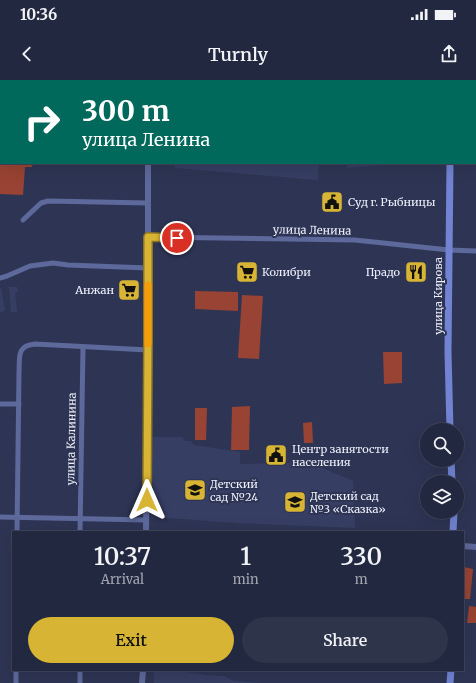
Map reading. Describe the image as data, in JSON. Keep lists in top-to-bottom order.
{
  "streets": {
    "main road": ["улица Кирова"],
    "street": ["улица Ленина", "улица Калинина"]
  },
  "crossings": [
    ["улица Ленина", "улица Кирова"]
  ],
  "places": {
    "public building": ["Суд г. Рыбницы", "Центр занятости населения"],
    "supermarket": ["Колибри", "Анжан"],
    "restaurant": ["Прадо"],
    "school or university": ["Детский сад №24", "Детский сад №3 «Сказка»"]
  },
  "page": {
    "status": "10:36",
    "header": "Turnly",
    "turn": ["300 m", "улица Ленина"],
    "eta": [
      "10:37",
      "Arrival",
      "1",
      "min",
      "330",
      "m"
    ],
    "buttons": ["Exit", "Share"]
  }
}
